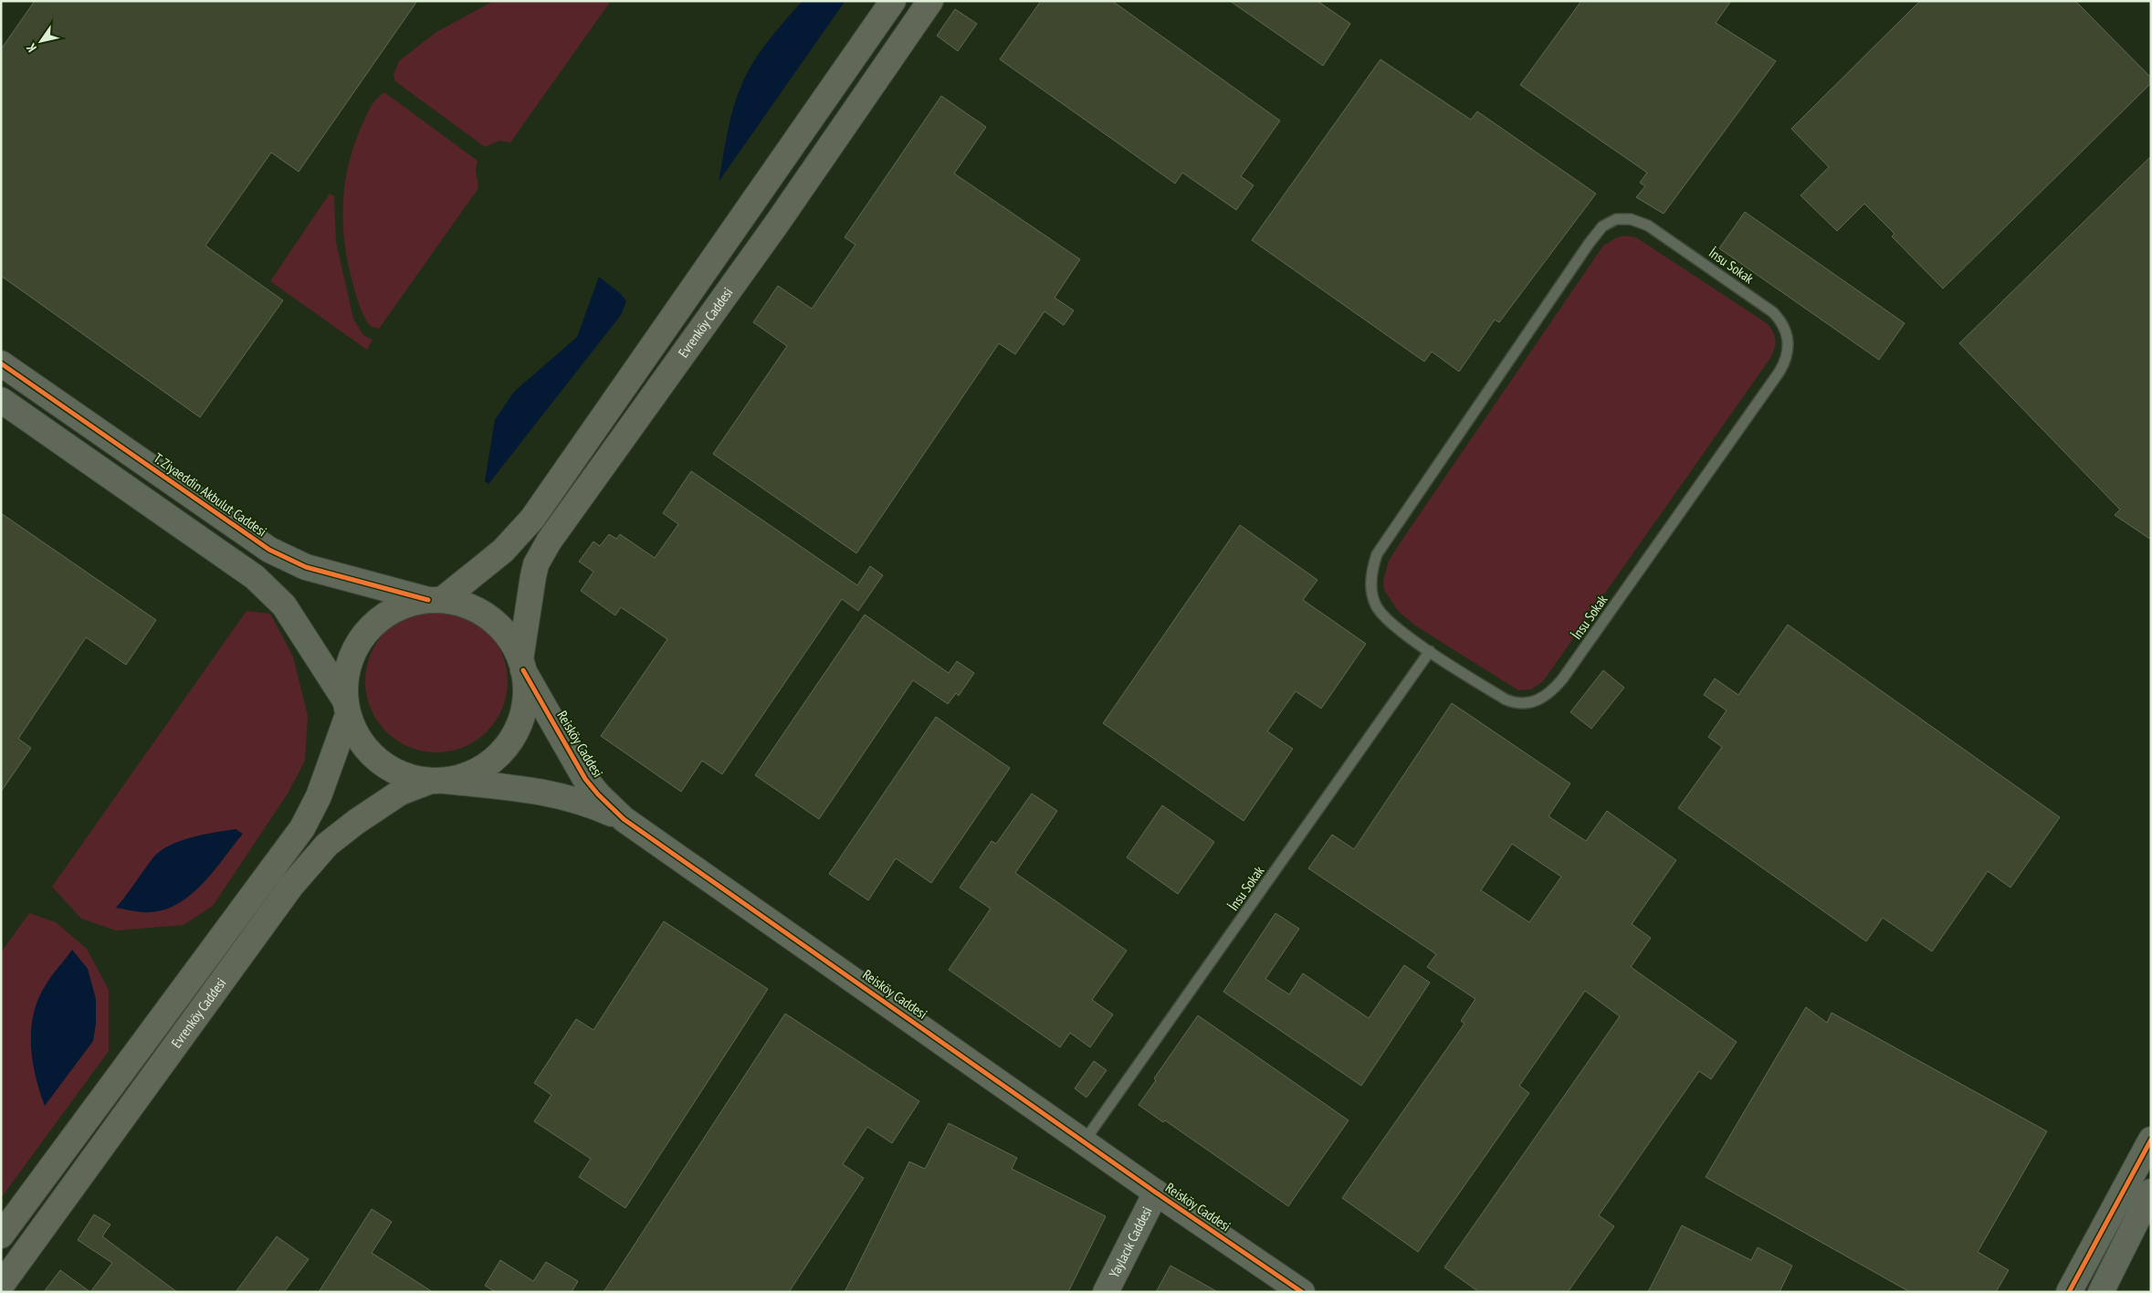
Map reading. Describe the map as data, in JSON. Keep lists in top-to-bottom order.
{
  "streets": {
    "main road": ["Evrenköy Caddesi"],
    "street": ["T. Ziyaeddin Akbulut Caddesi", "Reisköy Caddesi", "Yaylacık Caddesi"],
    "lane": ["İnsu Sokak"]
  },
  "crossings": [
    ["İnsu Sokak", "Reisköy Caddesi"],
    ["Evrenköy Caddesi", "Reisköy Caddesi"],
    ["Reisköy Caddesi", "Yaylacık Caddesi"]
  ],
  "north": "bottom left"
}
